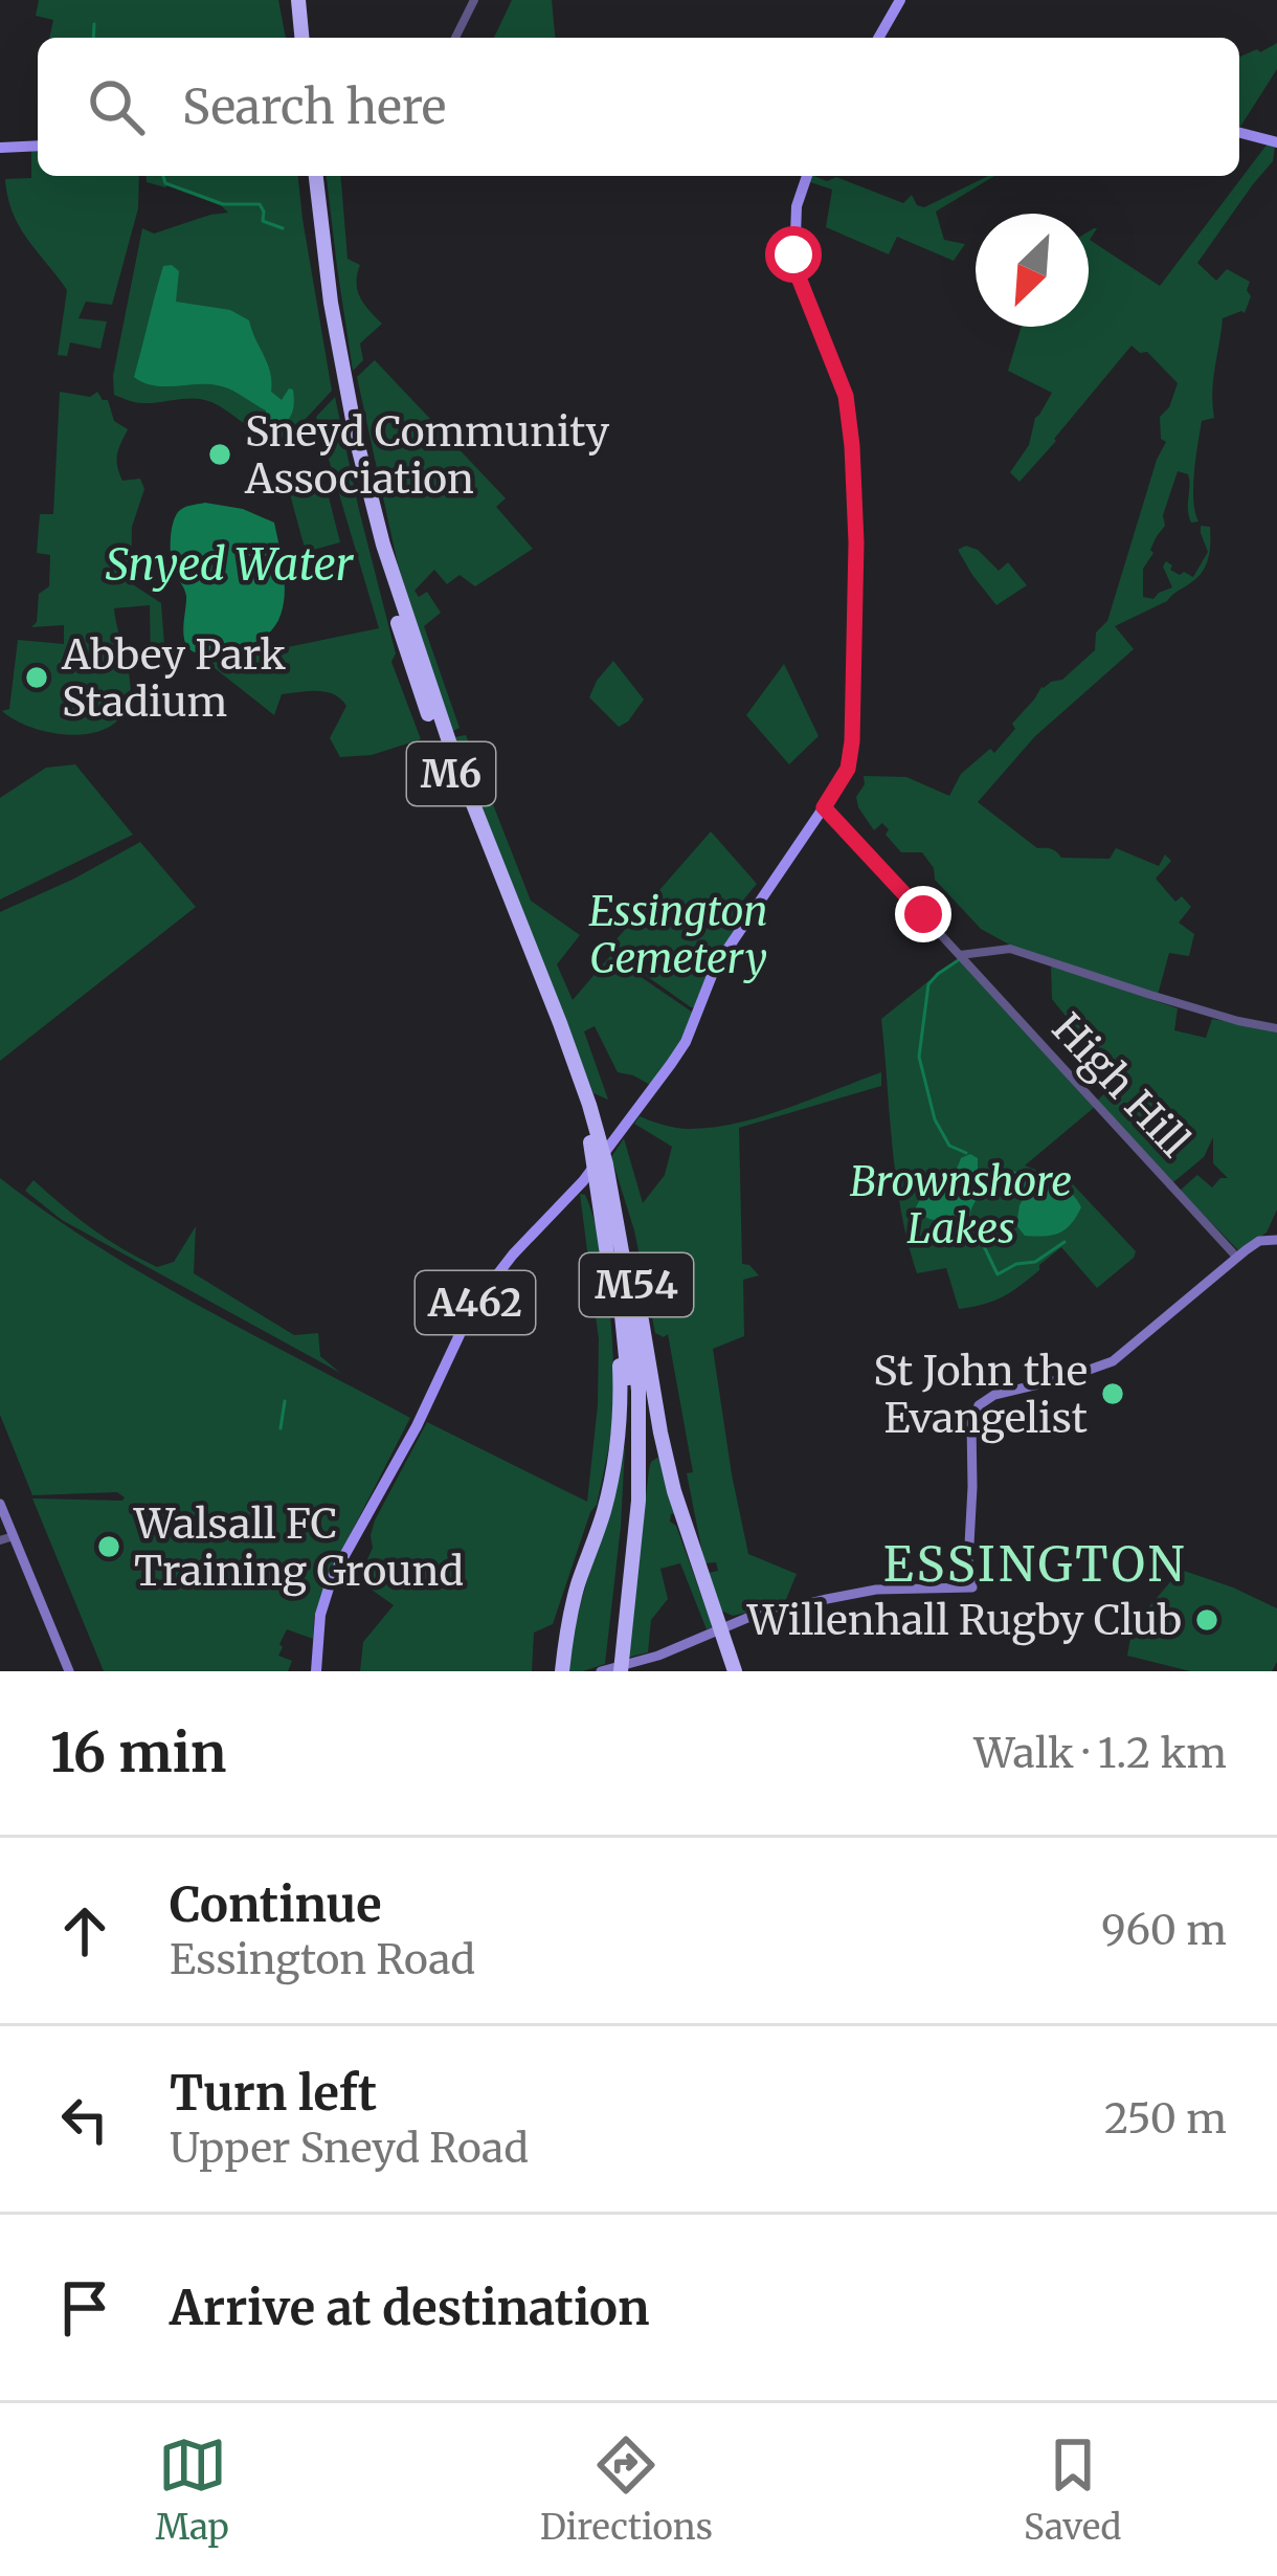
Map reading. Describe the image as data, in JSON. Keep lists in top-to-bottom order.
{
  "streets": {
    "highway": ["M6", "M54"],
    "main road": ["A462"],
    "street": ["High Hill"]
  },
  "crossings": [
    ["M6", "M54"],
    ["High Hill", "A462"]
  ],
  "districts": ["ESSINGTON"],
  "water": ["Snyed Water"],
  "parks": ["Essington Cemetery", "Brownshore Lakes"],
  "places": [
    "Sneyd Community Association",
    "Abbey Park Stadium",
    "St John the Evangelist",
    "Walsall FC Training Ground",
    "Willenhall Rugby Club"
  ],
  "north": "bottom left",
  "page": {
    "search": "Search here",
    "heading": ["16 min", "Walk · 1.2 km"],
    "list": [
      ["Continue", "Essington Road", "960 m"],
      ["Turn left", "Upper Sneyd Road", "250 m"],
      "Arrive at destination"
    ],
    "nav": ["Map", "Directions", "Saved"]
  }
}
